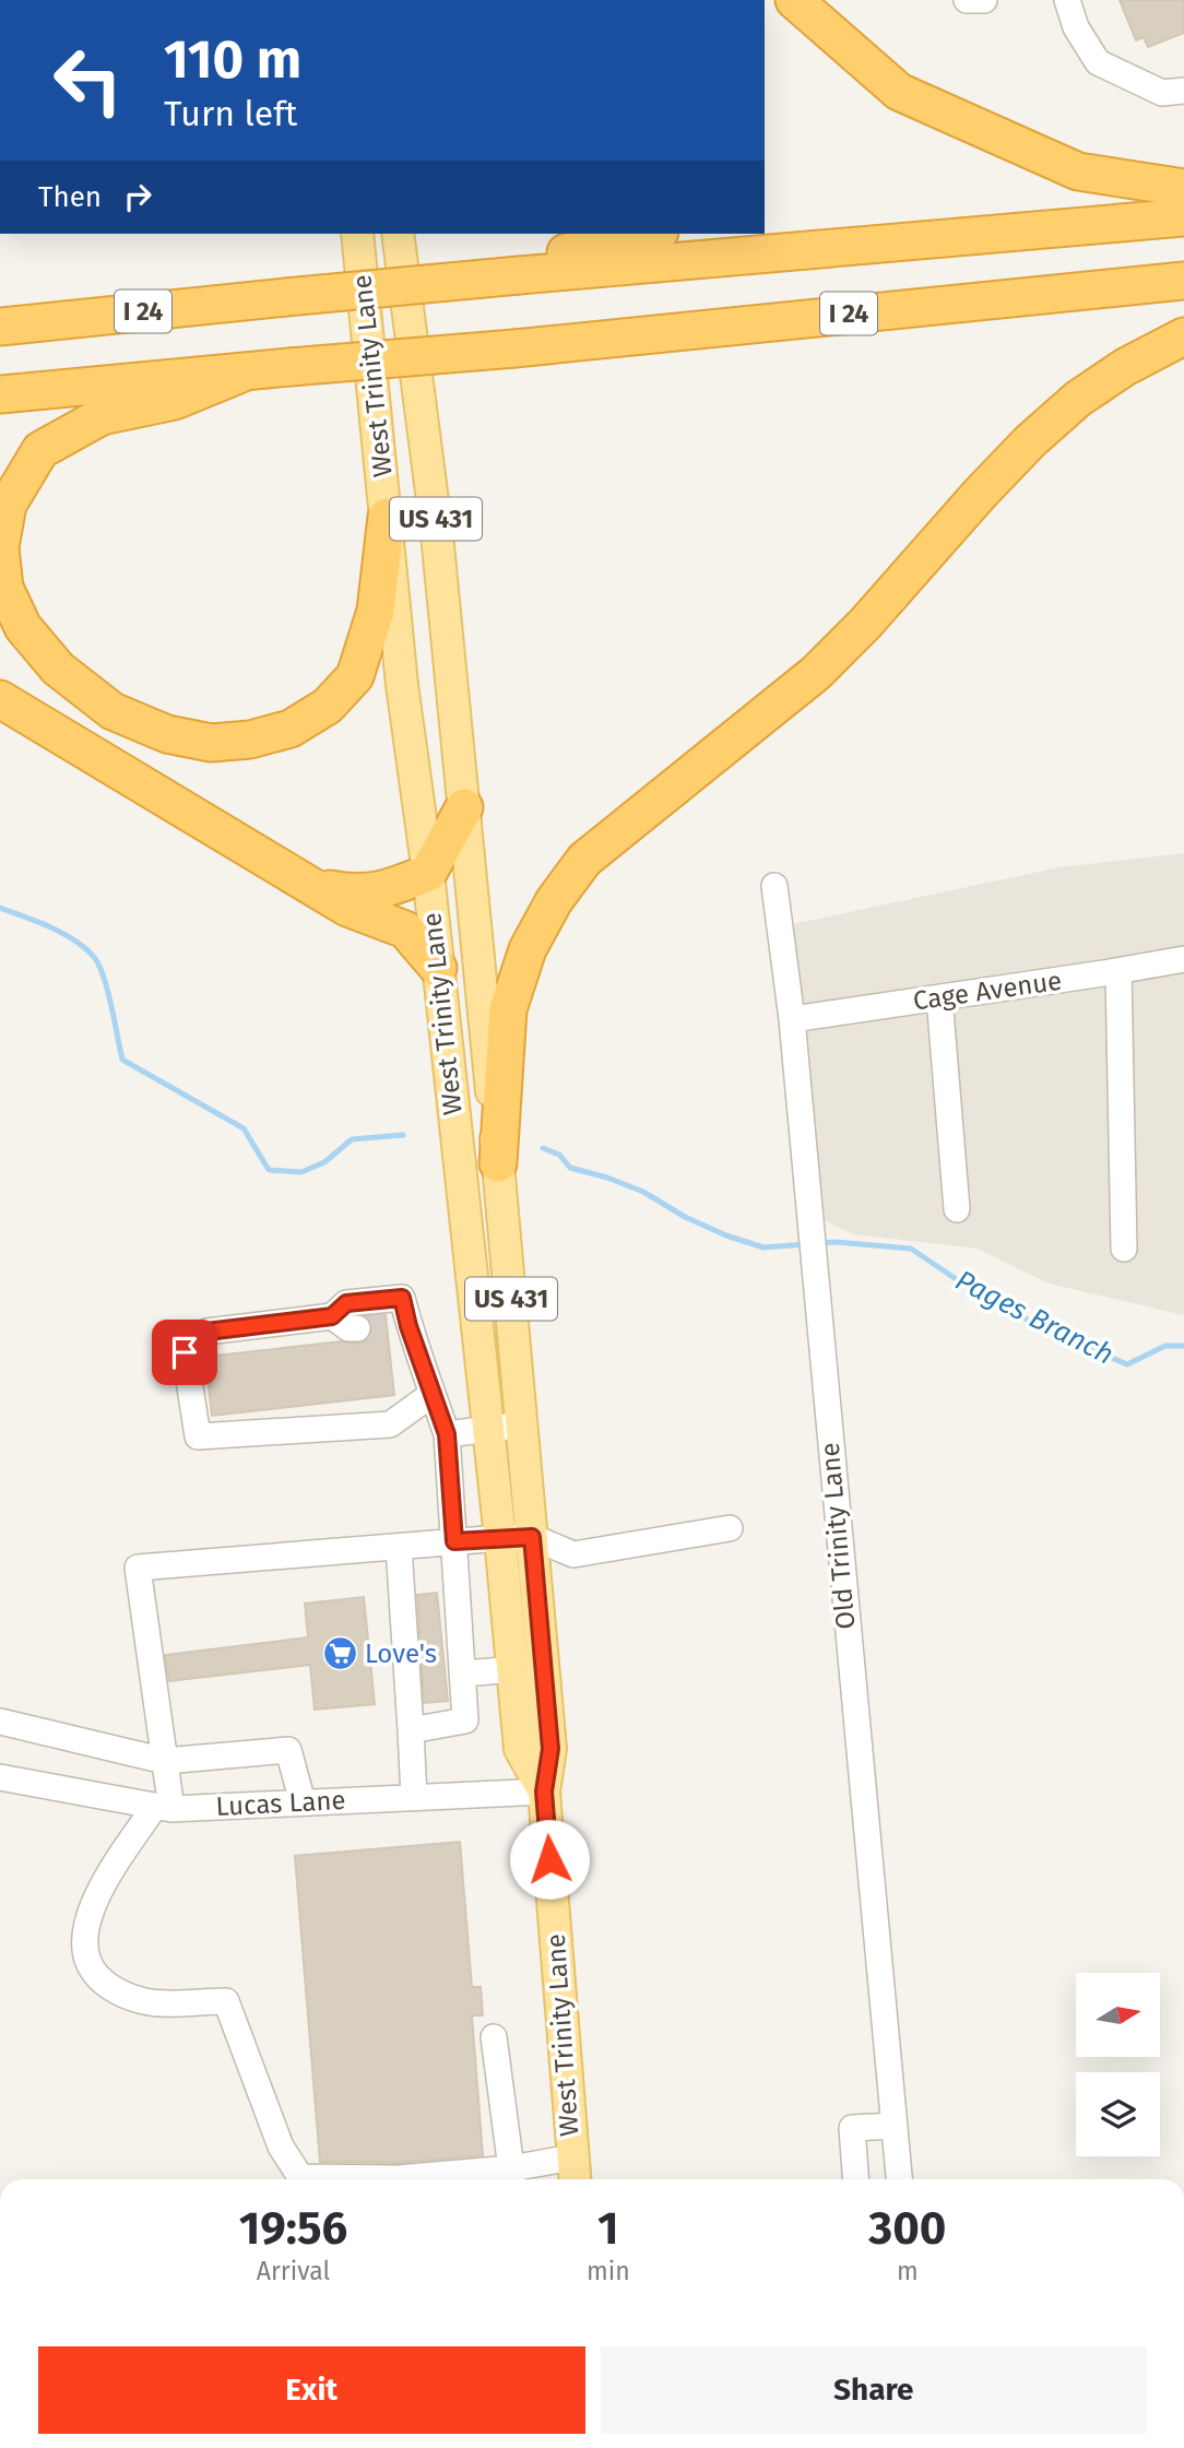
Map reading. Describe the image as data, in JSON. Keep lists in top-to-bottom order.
{
  "streets": {
    "highway": ["I 24"],
    "main road": ["West Trinity Lane", "US 431"],
    "street": ["Cage Avenue", "Old Trinity Lane", "Lucas Lane"]
  },
  "crossings": [
    ["West Trinity Lane", "Lucas Lane"],
    ["Cage Avenue", "Old Trinity Lane"]
  ],
  "water": ["Pages Branch"],
  "places": {
    "supermarket": ["Love's"]
  },
  "north": "right",
  "page": {
    "turn": ["110 m", "Turn left"],
    "then": "Then",
    "eta": [
      "19:56",
      "Arrival",
      "1",
      "min",
      "300",
      "m"
    ],
    "buttons": ["Exit", "Share"]
  }
}
